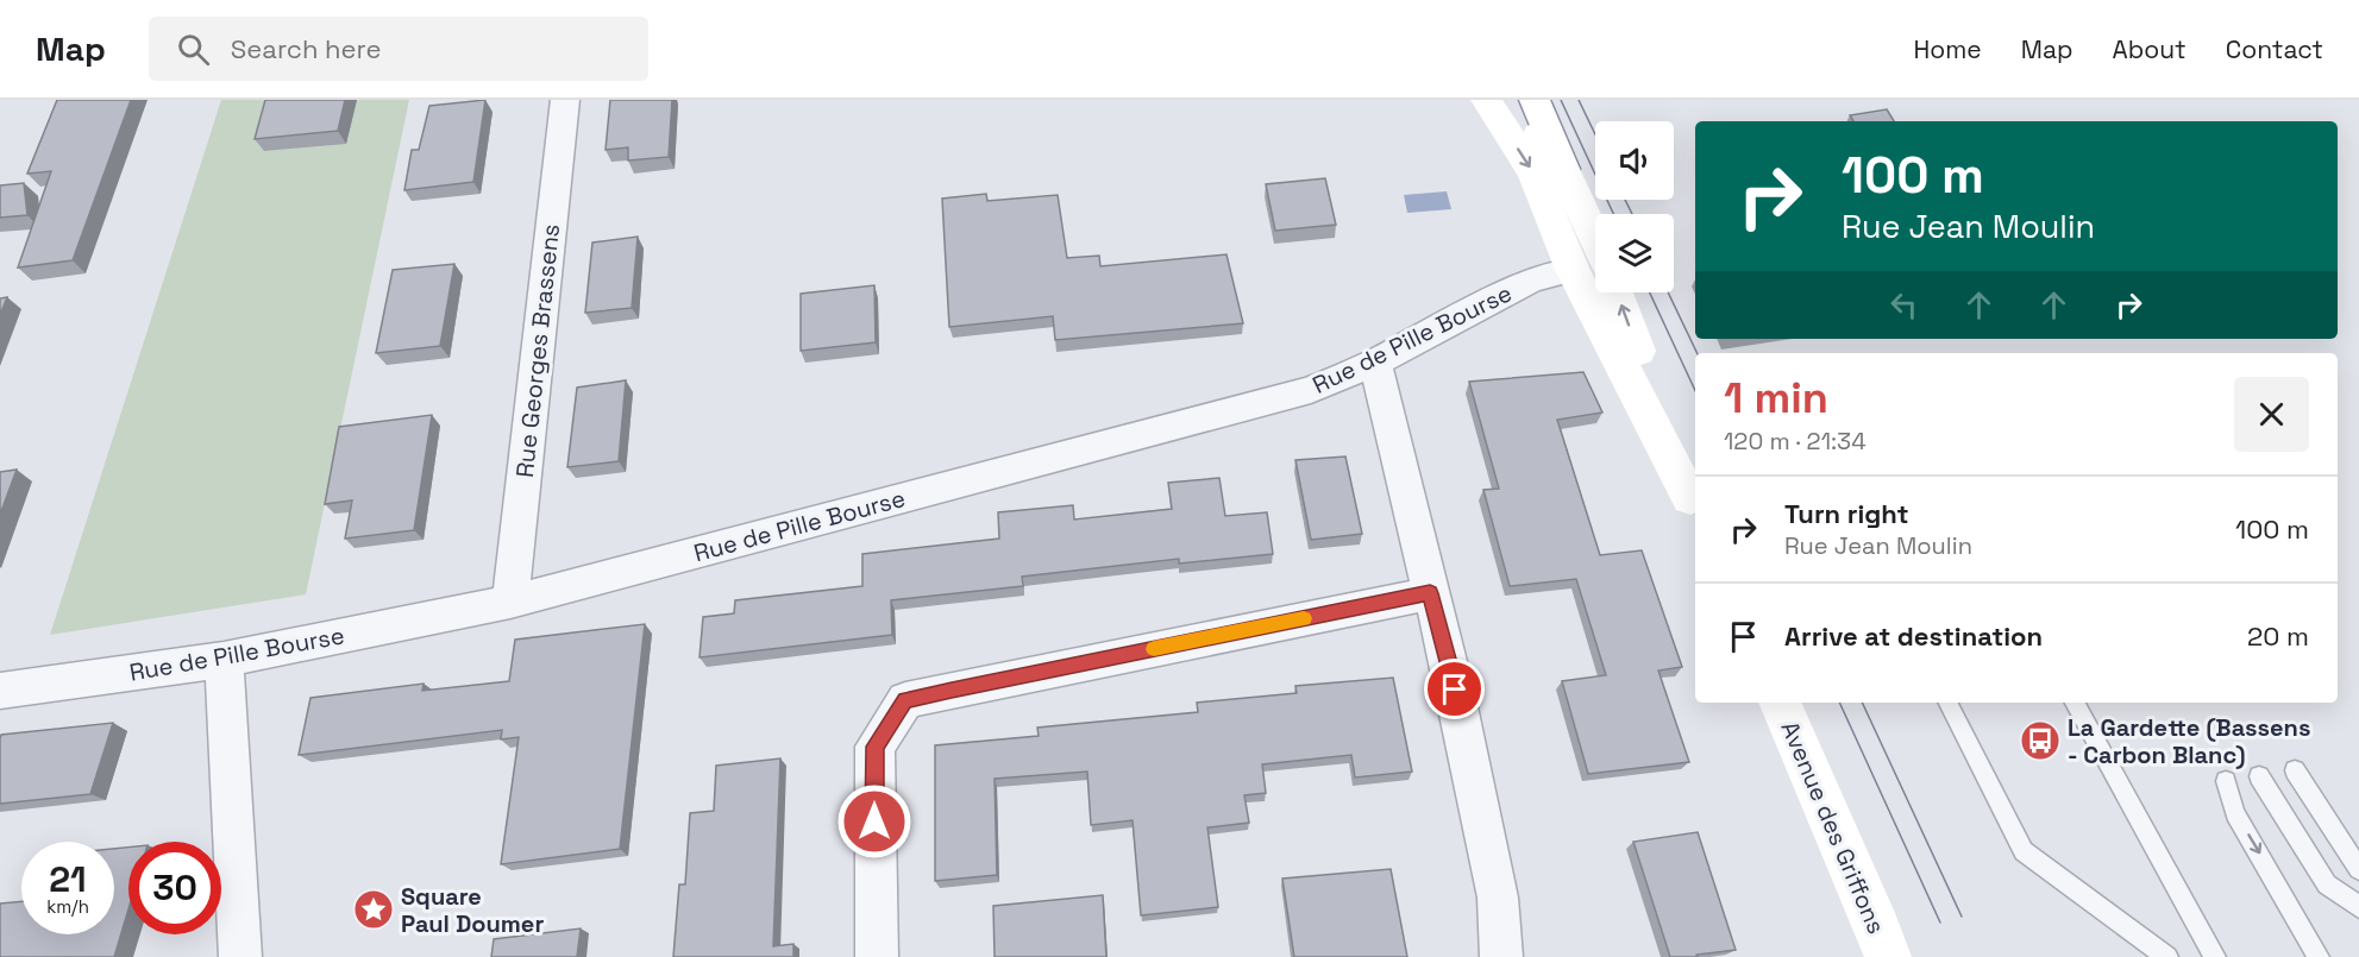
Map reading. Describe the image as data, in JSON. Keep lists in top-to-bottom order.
{
  "streets": {
    "main road": ["Avenue des Griffons"],
    "street": ["Rue de Pille Bourse", "Rue Georges Brassens"]
  },
  "crossings": [
    ["Rue de Pille Bourse", "Rue Georges Brassens"]
  ],
  "places": {
    "bus stop": ["La Gardette (Bassens - Carbon Blanc)"],
    "place": ["Square Paul Doumer"]
  },
  "page": {
    "header": "Map",
    "search": "Search here",
    "nav": [
      "Home",
      "Map",
      "About",
      "Contact"
    ],
    "turn": ["100 m", "Rue Jean Moulin"],
    "heading": ["1 min", "120 m · 21:34"],
    "list": [
      {
        "name": "Turn right",
        "note": "Rue Jean Moulin",
        "value": "100 m"
      },
      {
        "name": "Arrive at destination",
        "value": "20 m"
      }
    ],
    "speed": "21 km/h",
    "limit": "30"
  }
}
